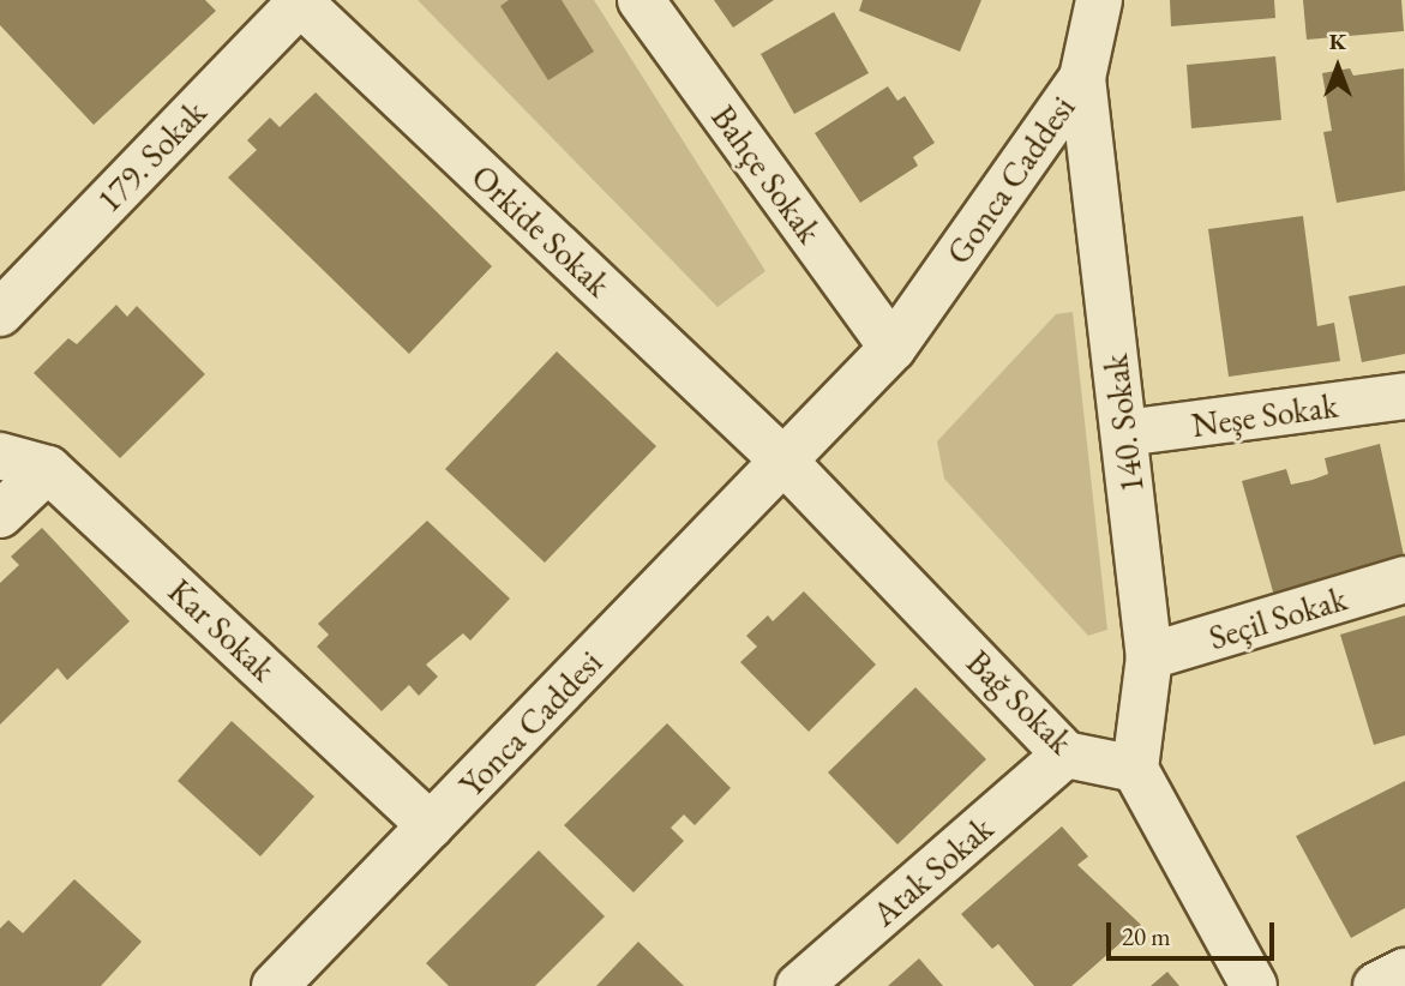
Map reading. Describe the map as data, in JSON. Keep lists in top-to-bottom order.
{
  "streets": {
    "street": [
      "179. Sokak",
      "Bahçe Sokak",
      "Gonca Caddesi",
      "Orkide Sokak",
      "Neşe Sokak",
      "140. Sokak",
      "Seçil Sokak",
      "Kar Sokak",
      "Bağ Sokak",
      "Yonca Caddesi",
      "Atak Sokak"
    ]
  },
  "crossings": [
    ["179. Sokak", "Orkide Sokak"],
    ["Bahçe Sokak", "Gonca Caddesi"],
    ["Gonca Caddesi", "Orkide Sokak"],
    ["Gonca Caddesi", "140. Sokak"],
    ["Gonca Caddesi", "Bağ Sokak"],
    ["Gonca Caddesi", "Yonca Caddesi"],
    ["Orkide Sokak", "Bağ Sokak"],
    ["Orkide Sokak", "Yonca Caddesi"],
    ["Neşe Sokak", "140. Sokak"],
    ["140. Sokak", "Seçil Sokak"],
    ["140. Sokak", "Bağ Sokak"],
    ["Kar Sokak", "Yonca Caddesi"],
    ["Bağ Sokak", "Yonca Caddesi"],
    ["Bağ Sokak", "Atak Sokak"]
  ],
  "scale_bar": "20 m",
  "north": "top"
}
